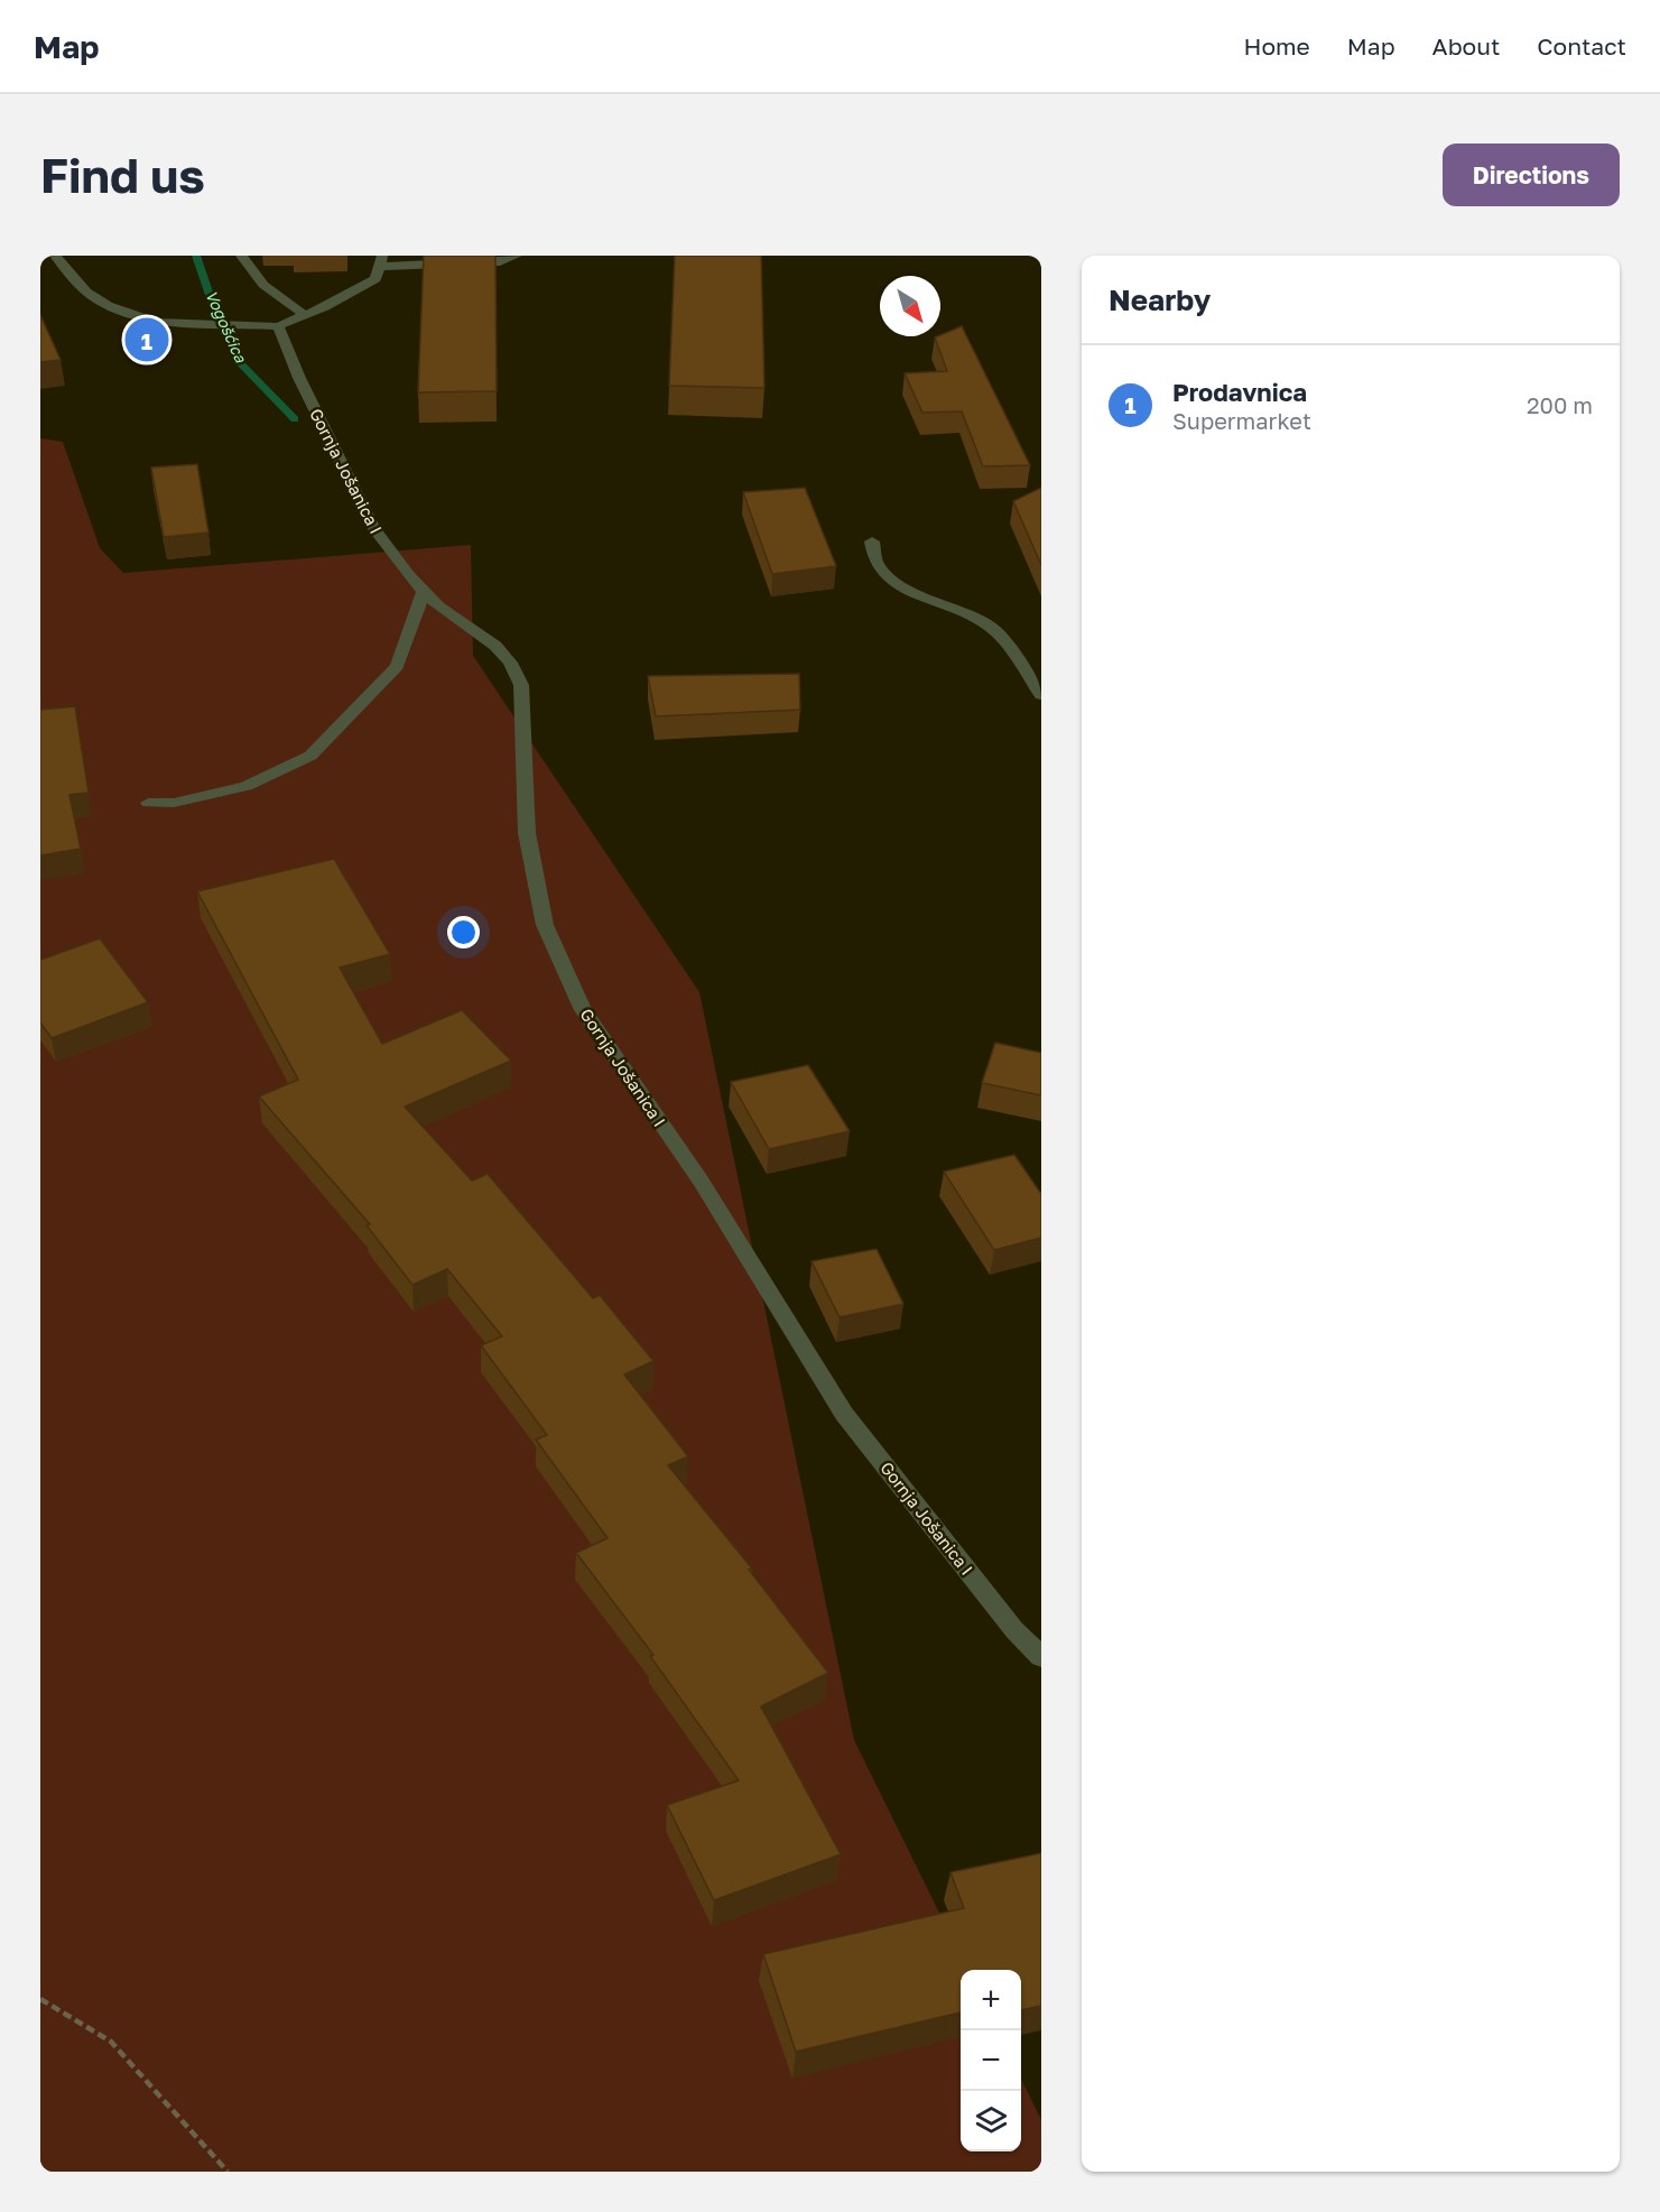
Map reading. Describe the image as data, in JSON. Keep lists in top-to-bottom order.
{
  "streets": {
    "street": ["Gornja Jošanica I"]
  },
  "water": ["Vogošćica"],
  "north": "bottom right",
  "page": {
    "header": "Map",
    "nav": [
      "Home",
      "Map",
      "About",
      "Contact"
    ],
    "buttons": "Directions",
    "title": "Find us",
    "heading": "Nearby",
    "pins": "1",
    "list": [
      {
        "mark": "1",
        "name": "Prodavnica",
        "note": "Supermarket",
        "value": "200 m"
      }
    ],
    "map_buttons": ["+", "−"]
  }
}
